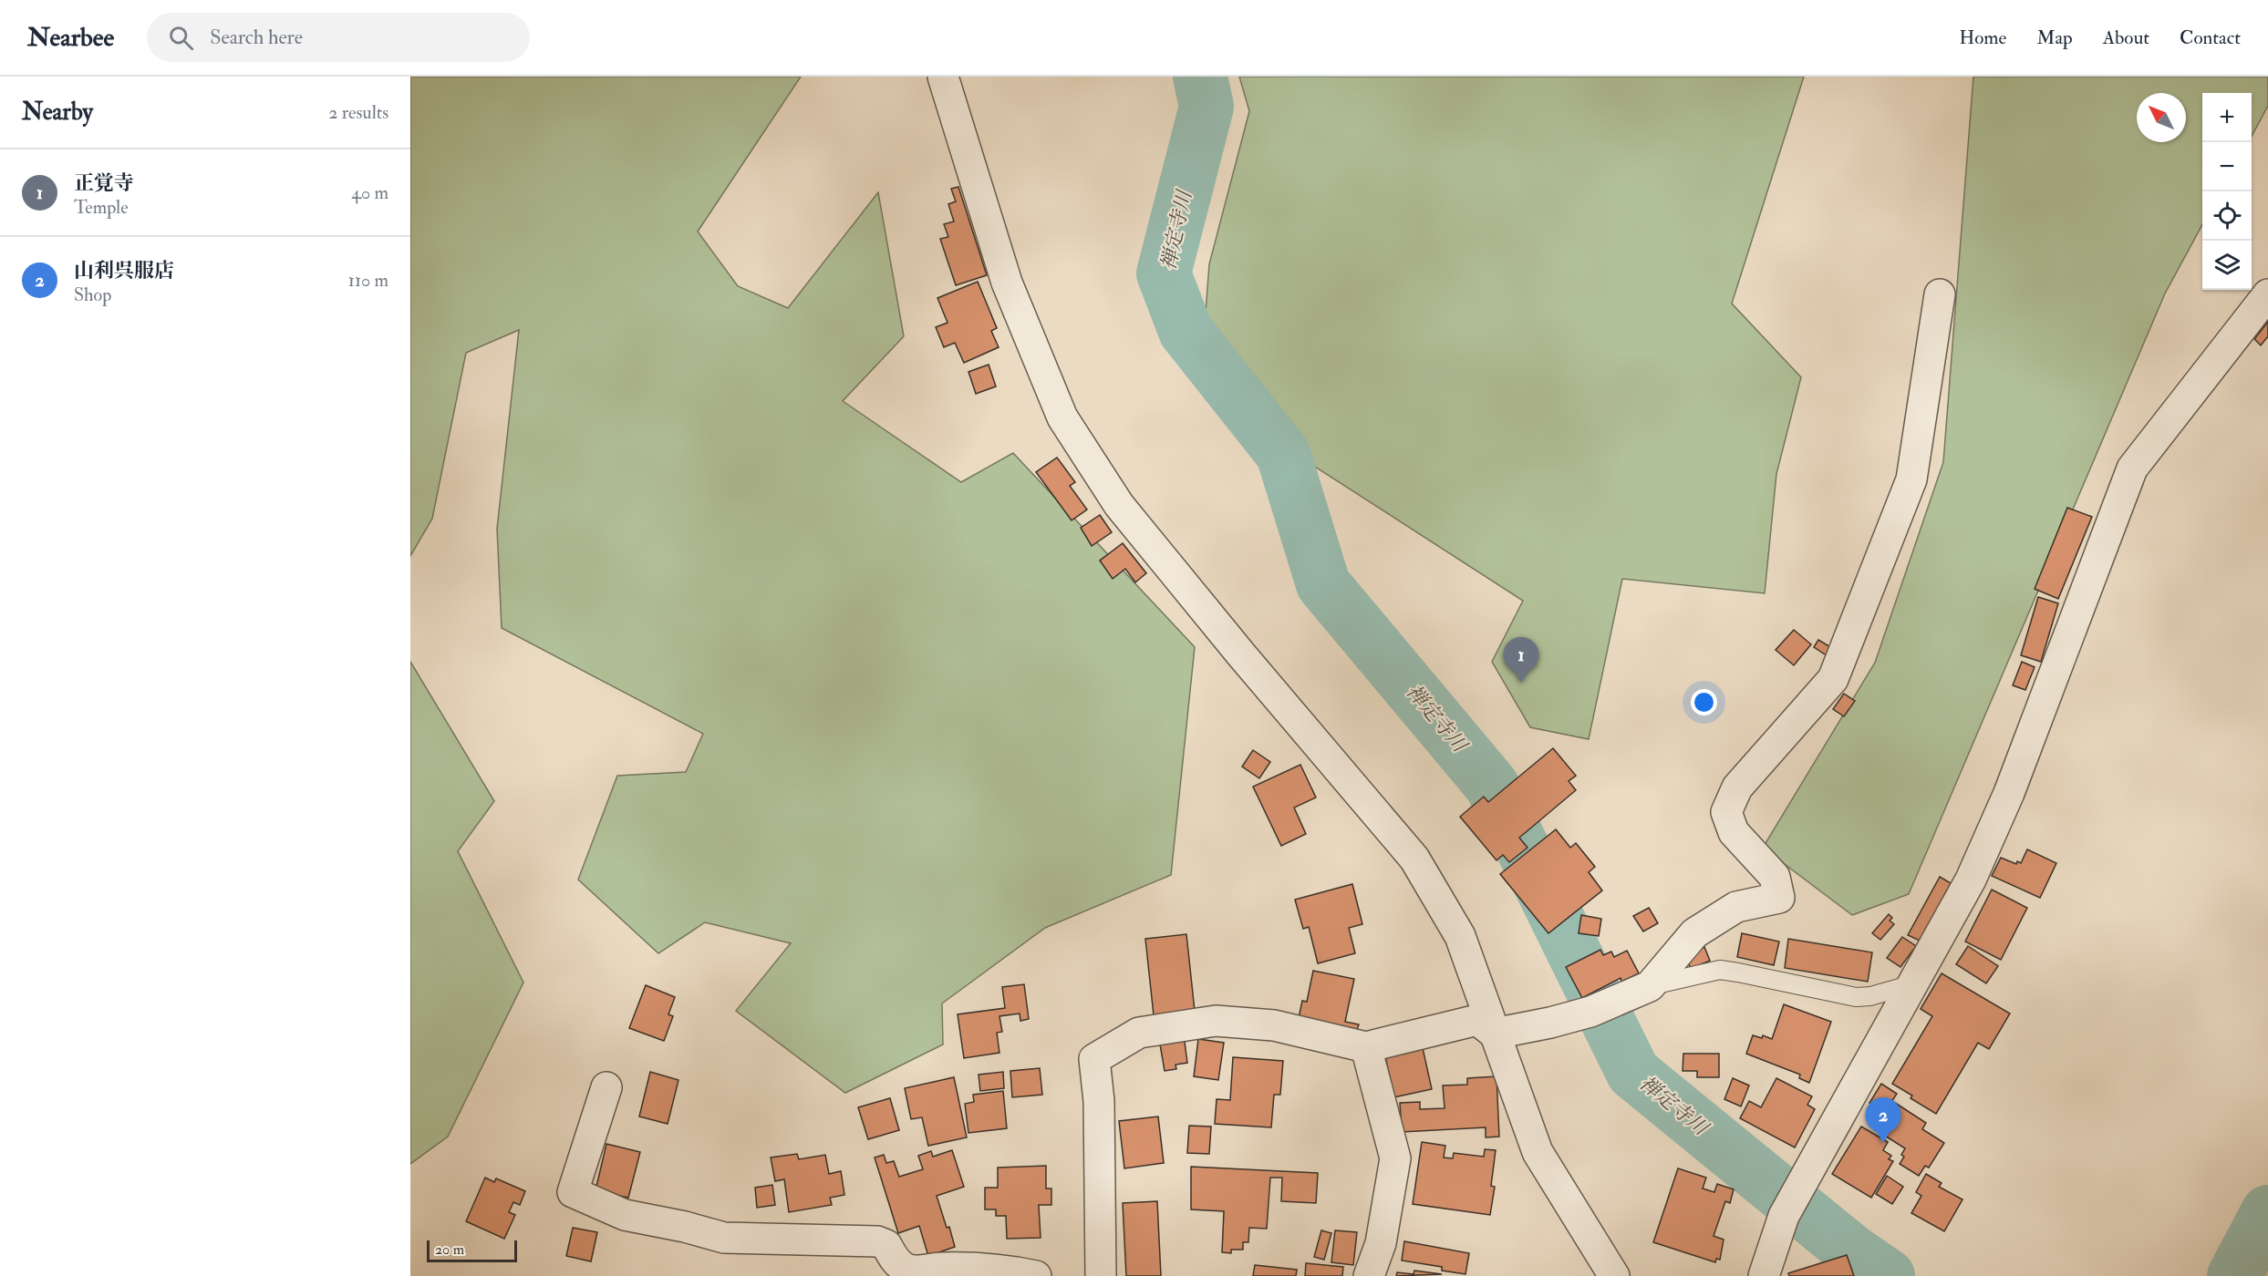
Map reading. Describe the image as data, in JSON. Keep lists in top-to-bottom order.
{
  "water": ["禅定寺川"],
  "scale_bar": "20 m",
  "north": "top left",
  "page": {
    "header": "Nearbee",
    "search": "Search here",
    "nav": [
      "Home",
      "Map",
      "About",
      "Contact"
    ],
    "heading": ["Nearby", "2 results"],
    "map_buttons": ["+", "−"],
    "list": [
      {
        "mark": "1",
        "name": "正覚寺",
        "note": "Temple",
        "value": "40 m"
      },
      {
        "mark": "2",
        "name": "山利呉服店",
        "note": "Shop",
        "value": "110 m"
      }
    ],
    "pins": ["1", "2"],
    "scale": "20 m"
  }
}
